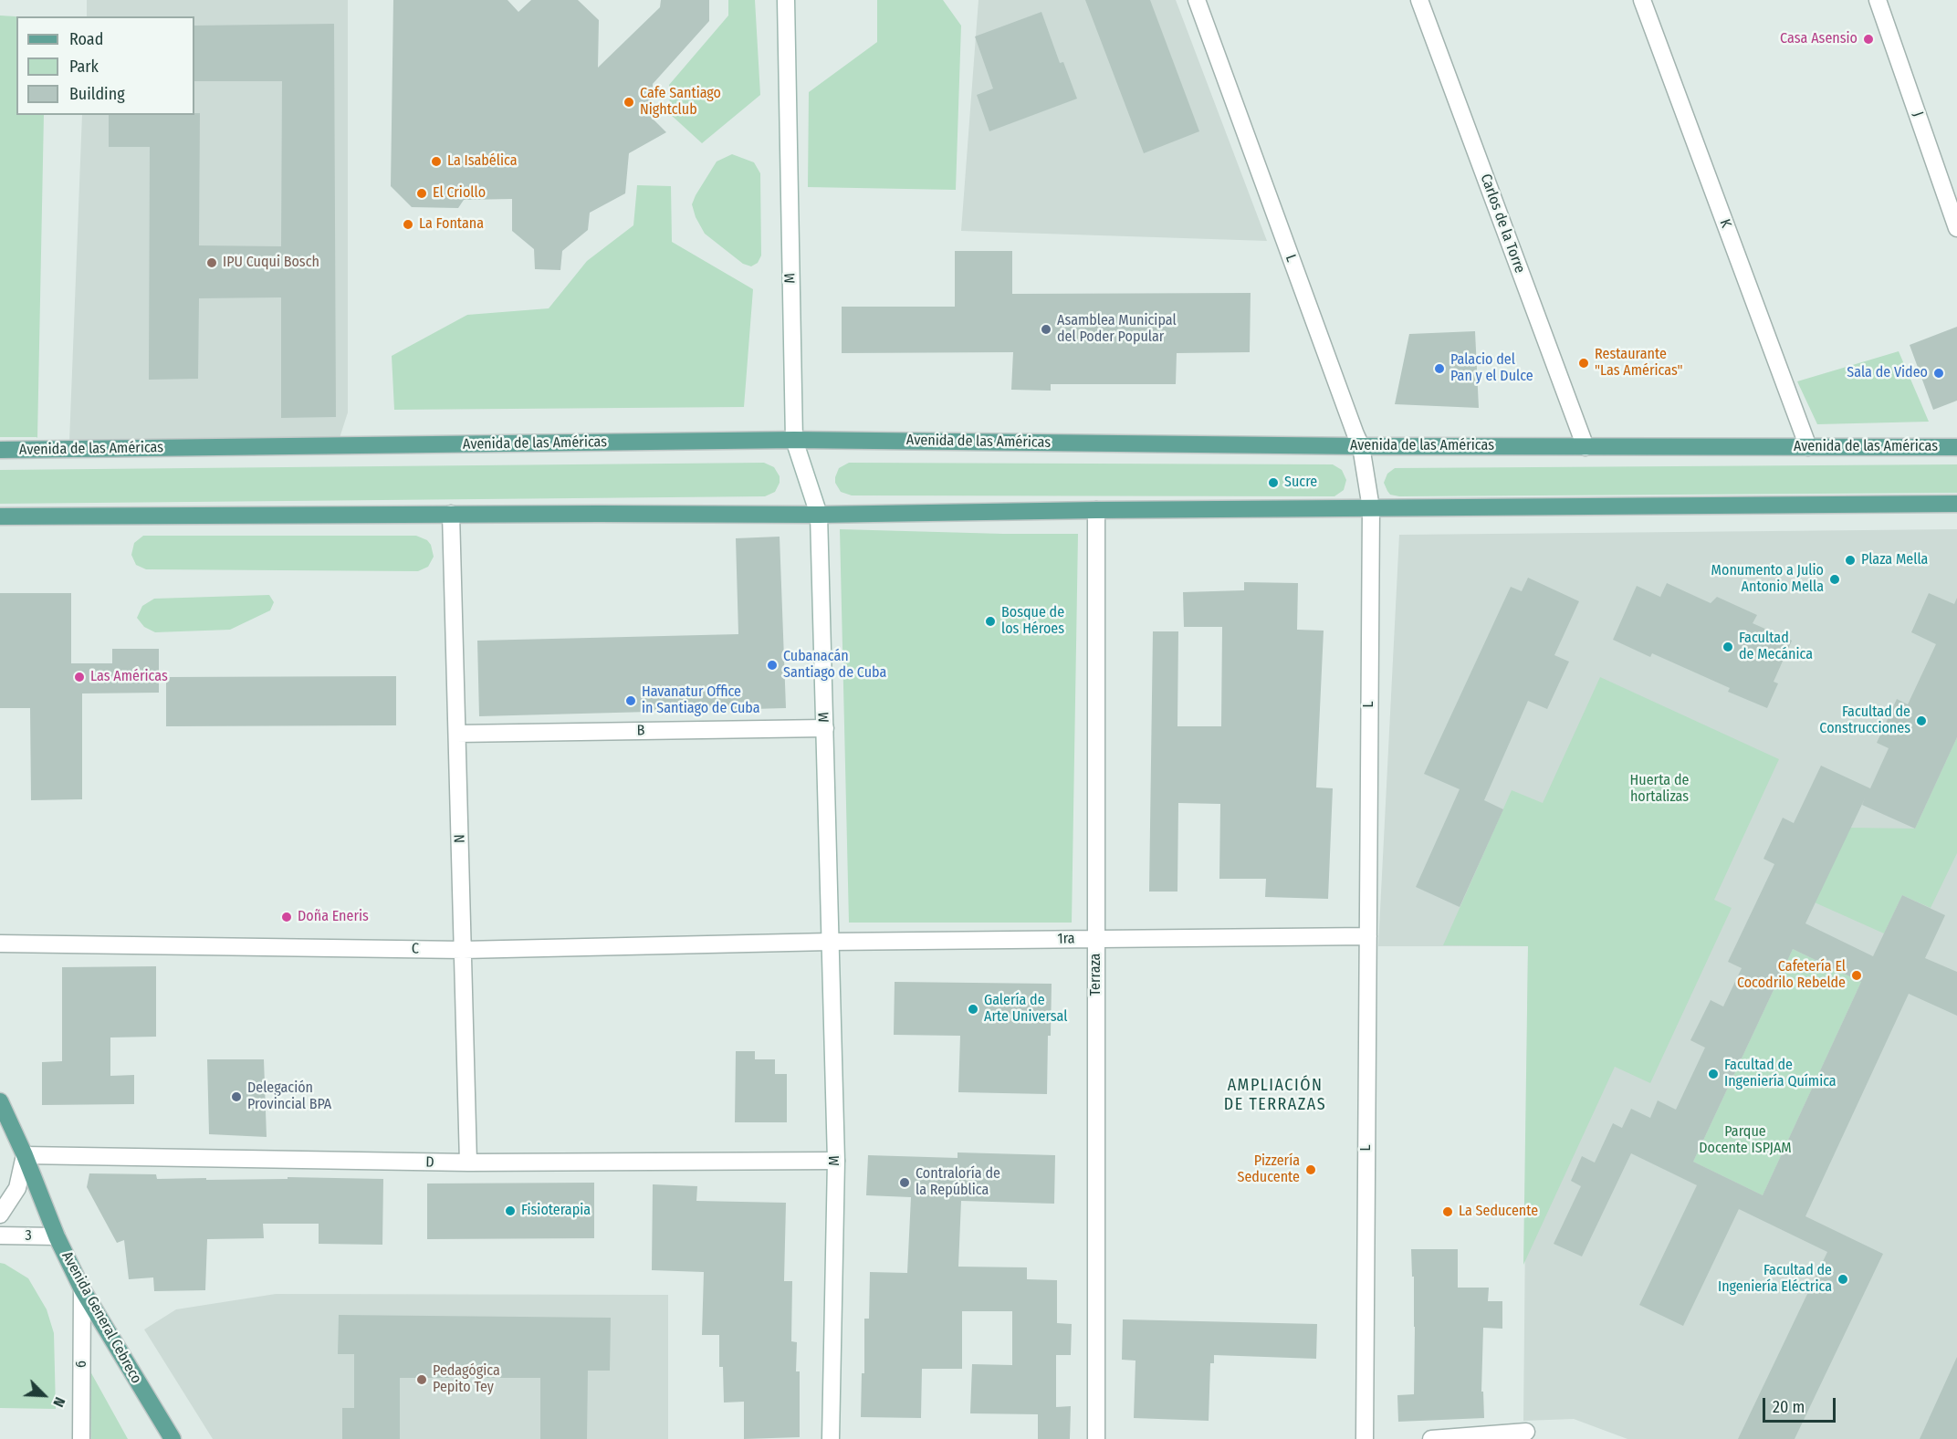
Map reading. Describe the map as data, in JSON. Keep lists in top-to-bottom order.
{
  "streets": {
    "main road": ["Avenida de las Américas", "Avenida General Cebreco"],
    "street": [
      "J",
      "Carlos de la Torre",
      "K",
      "L",
      "M",
      "B",
      "N",
      "1ra",
      "C",
      "Terraza",
      "D",
      "3",
      "6"
    ]
  },
  "crossings": [
    ["Carlos de la Torre", "Avenida de las Américas"],
    ["K", "Avenida de las Américas"],
    ["L", "Avenida de las Américas"],
    ["L", "1ra"],
    ["M", "Avenida de las Américas"],
    ["M", "B"],
    ["M", "1ra"],
    ["M", "C"],
    ["M", "D"],
    ["B", "N"],
    ["N", "C"],
    ["N", "D"],
    ["1ra", "C"],
    ["1ra", "Terraza"],
    ["D", "Avenida General Cebreco"],
    ["3", "Avenida General Cebreco"],
    ["Avenida General Cebreco", "6"]
  ],
  "districts": ["AMPLIACIÓN DE TERRAZAS"],
  "parks": ["Huerta de hortalizas", "Parque Docente ISPJAM"],
  "places": [
    "Casa Asensio",
    "Cafe Santiago Nightclub",
    "La Isabélica",
    "El Criollo",
    "La Fontana",
    "IPU Cuqui Bosch",
    "Asamblea Municipal del Poder Popular",
    "Restaurante \"Las Américas\"",
    "Palacio del Pan y el Dulce",
    "Sala de Video",
    "Sucre",
    "Plaza Mella",
    "Monumento a Julio Antonio Mella",
    "Bosque de los Héroes",
    "Facultad de Mecánica",
    "Cubanacán Santiago de Cuba",
    "Las Américas",
    "Havanatur Office in Santiago de Cuba",
    "Facultad de Construcciones",
    "Doña Eneris",
    "Cafetería El Cocodrilo Rebelde",
    "Galería de Arte Universal",
    "Facultad de Ingeniería Química",
    "Delegación Provincial BPA",
    "Pizzería Seducente",
    "Contraloría de la República",
    "Fisioterapia",
    "La Seducente",
    "Facultad de Ingeniería Eléctrica",
    "Pedagógica Pepito Tey"
  ],
  "legend": ["Road", "Park", "Building"],
  "scale_bar": "20 m",
  "north": "bottom right"
}
